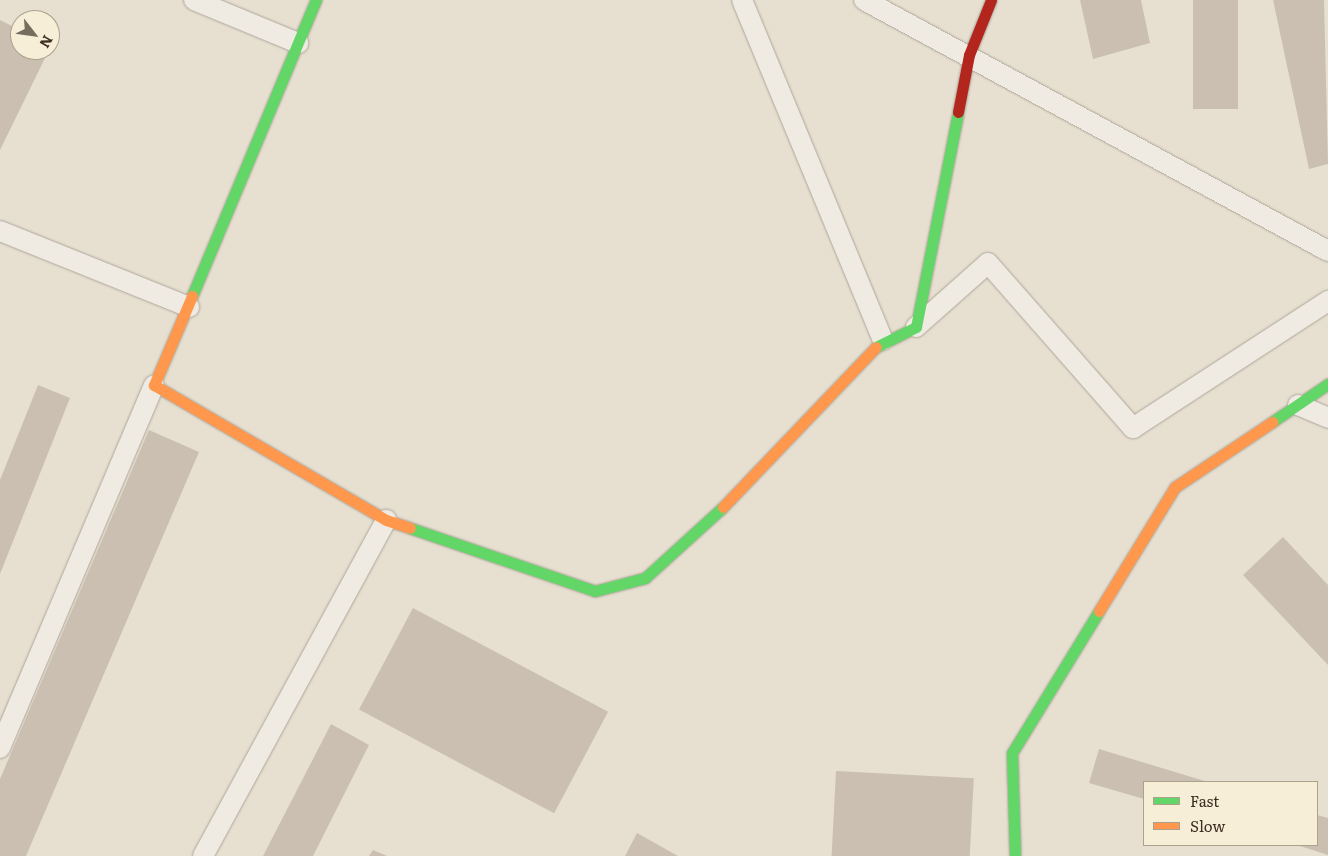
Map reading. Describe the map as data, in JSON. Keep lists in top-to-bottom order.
{
  "legend": ["Fast", "Slow"],
  "north": "bottom right"
}
